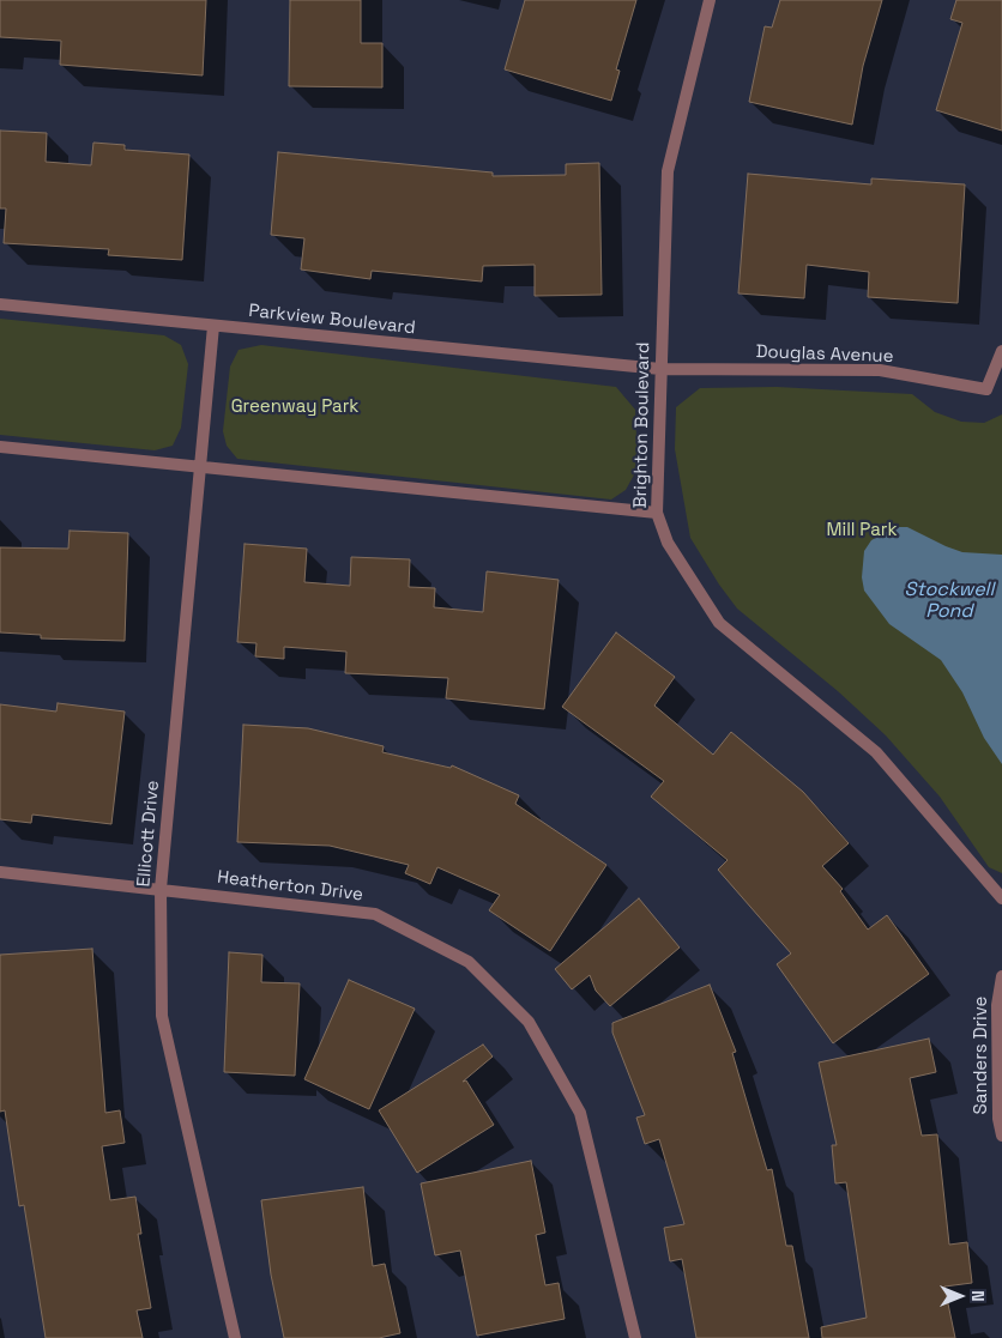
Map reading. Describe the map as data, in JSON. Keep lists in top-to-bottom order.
{
  "streets": {
    "street": [
      "Parkview Boulevard",
      "Douglas Avenue",
      "Brighton Boulevard",
      "Ellicott Drive",
      "Heatherton Drive",
      "Sanders Drive"
    ]
  },
  "crossings": [
    ["Parkview Boulevard", "Douglas Avenue"],
    ["Parkview Boulevard", "Brighton Boulevard"],
    ["Parkview Boulevard", "Ellicott Drive"],
    ["Douglas Avenue", "Brighton Boulevard"],
    ["Ellicott Drive", "Heatherton Drive"]
  ],
  "water": ["Stockwell Pond"],
  "parks": ["Greenway Park", "Mill Park"],
  "north": "right"
}
